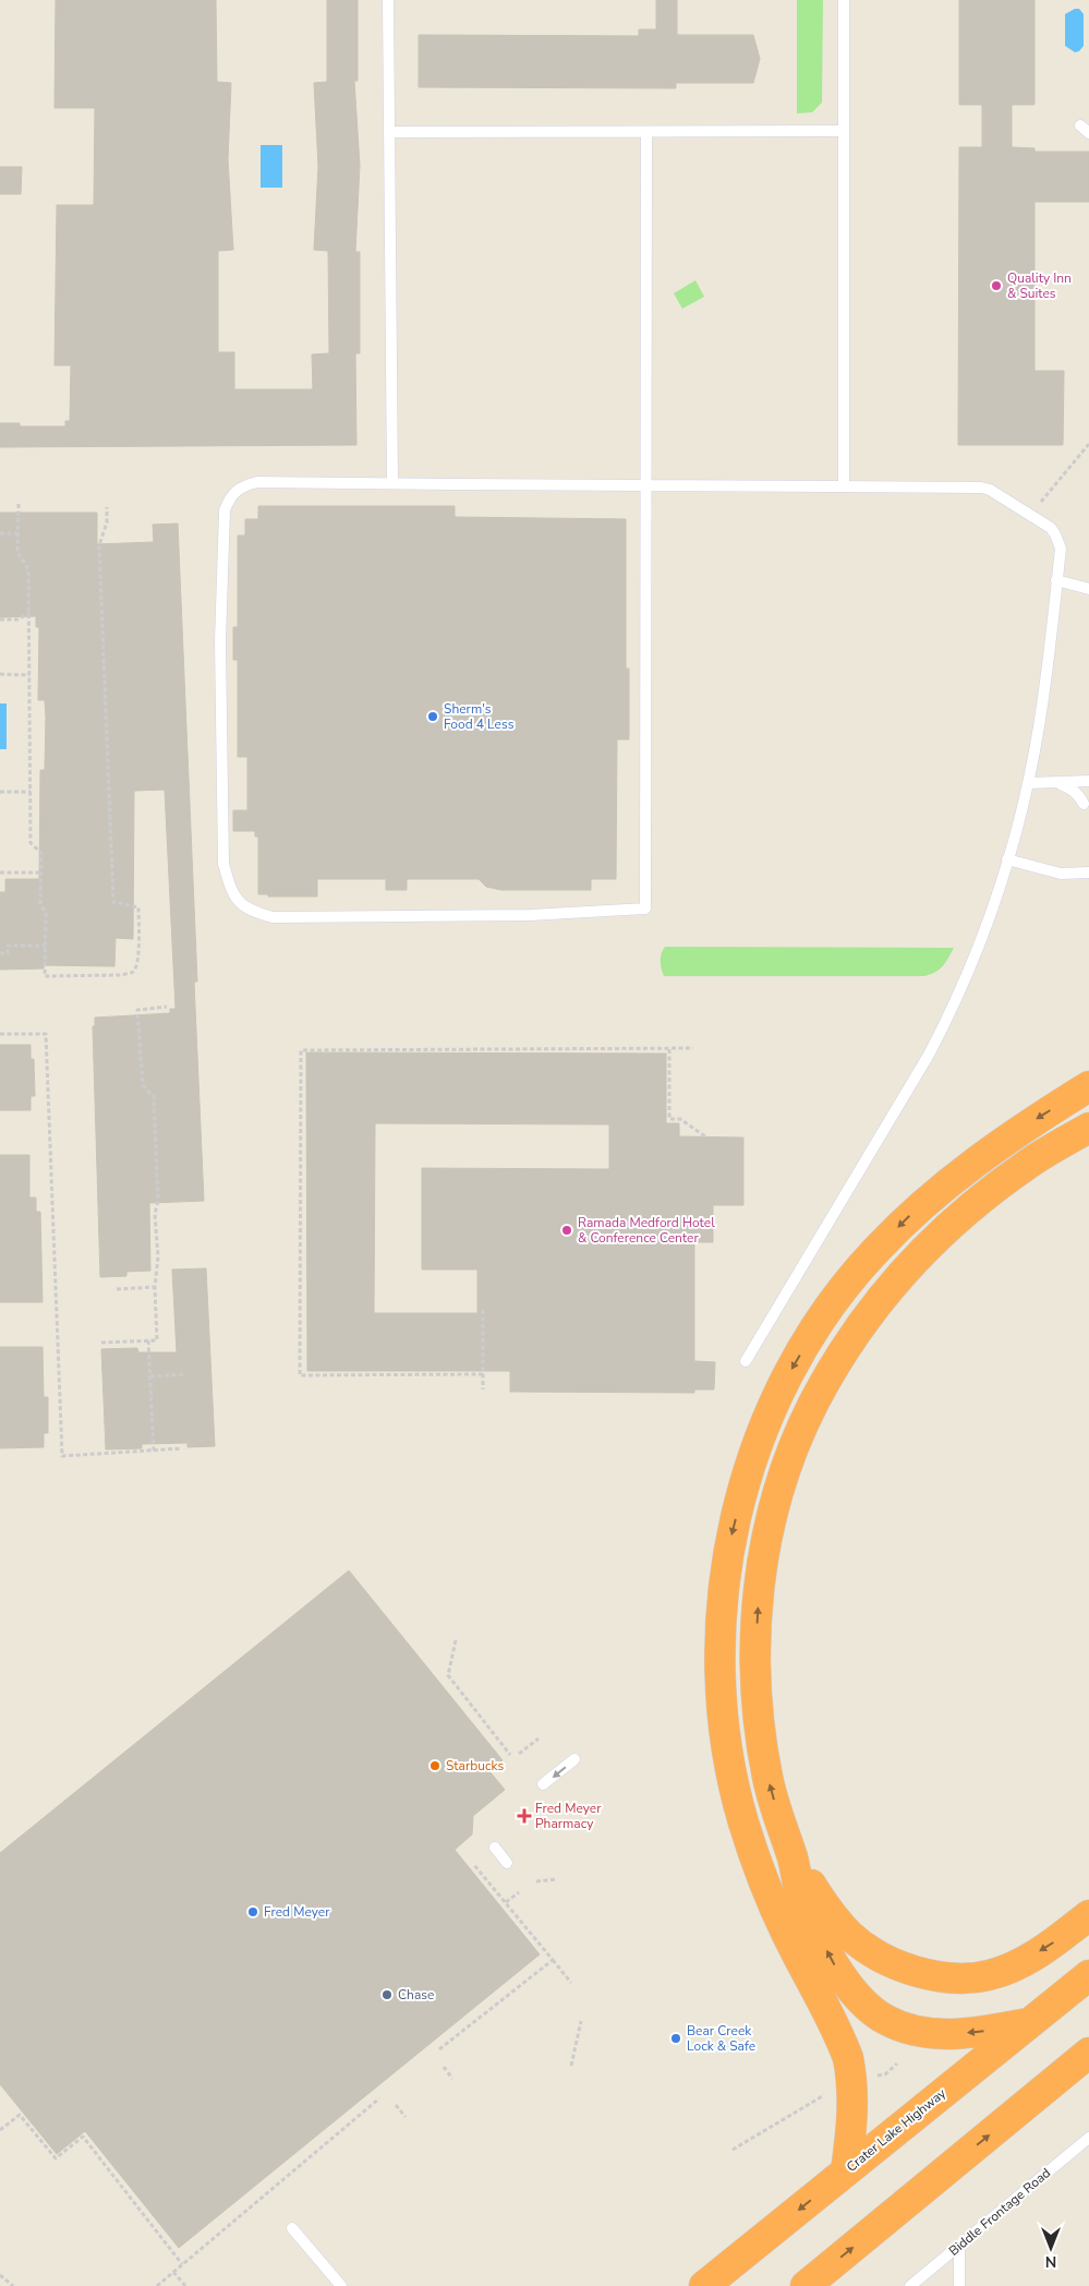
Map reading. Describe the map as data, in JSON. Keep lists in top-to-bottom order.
{
  "streets": {
    "highway": ["Crater Lake Highway"],
    "lane": ["Biddle Frontage Road"]
  },
  "places": {
    "other": [
      "Quality Inn & Suites",
      "Sherm's Food 4 Less",
      "Ramada Medford Hotel & Conference Center",
      "Starbucks",
      "Fred Meyer",
      "Chase",
      "Bear Creek Lock & Safe"
    ],
    "health": ["Fred Meyer Pharmacy"]
  },
  "north": "bottom"
}
